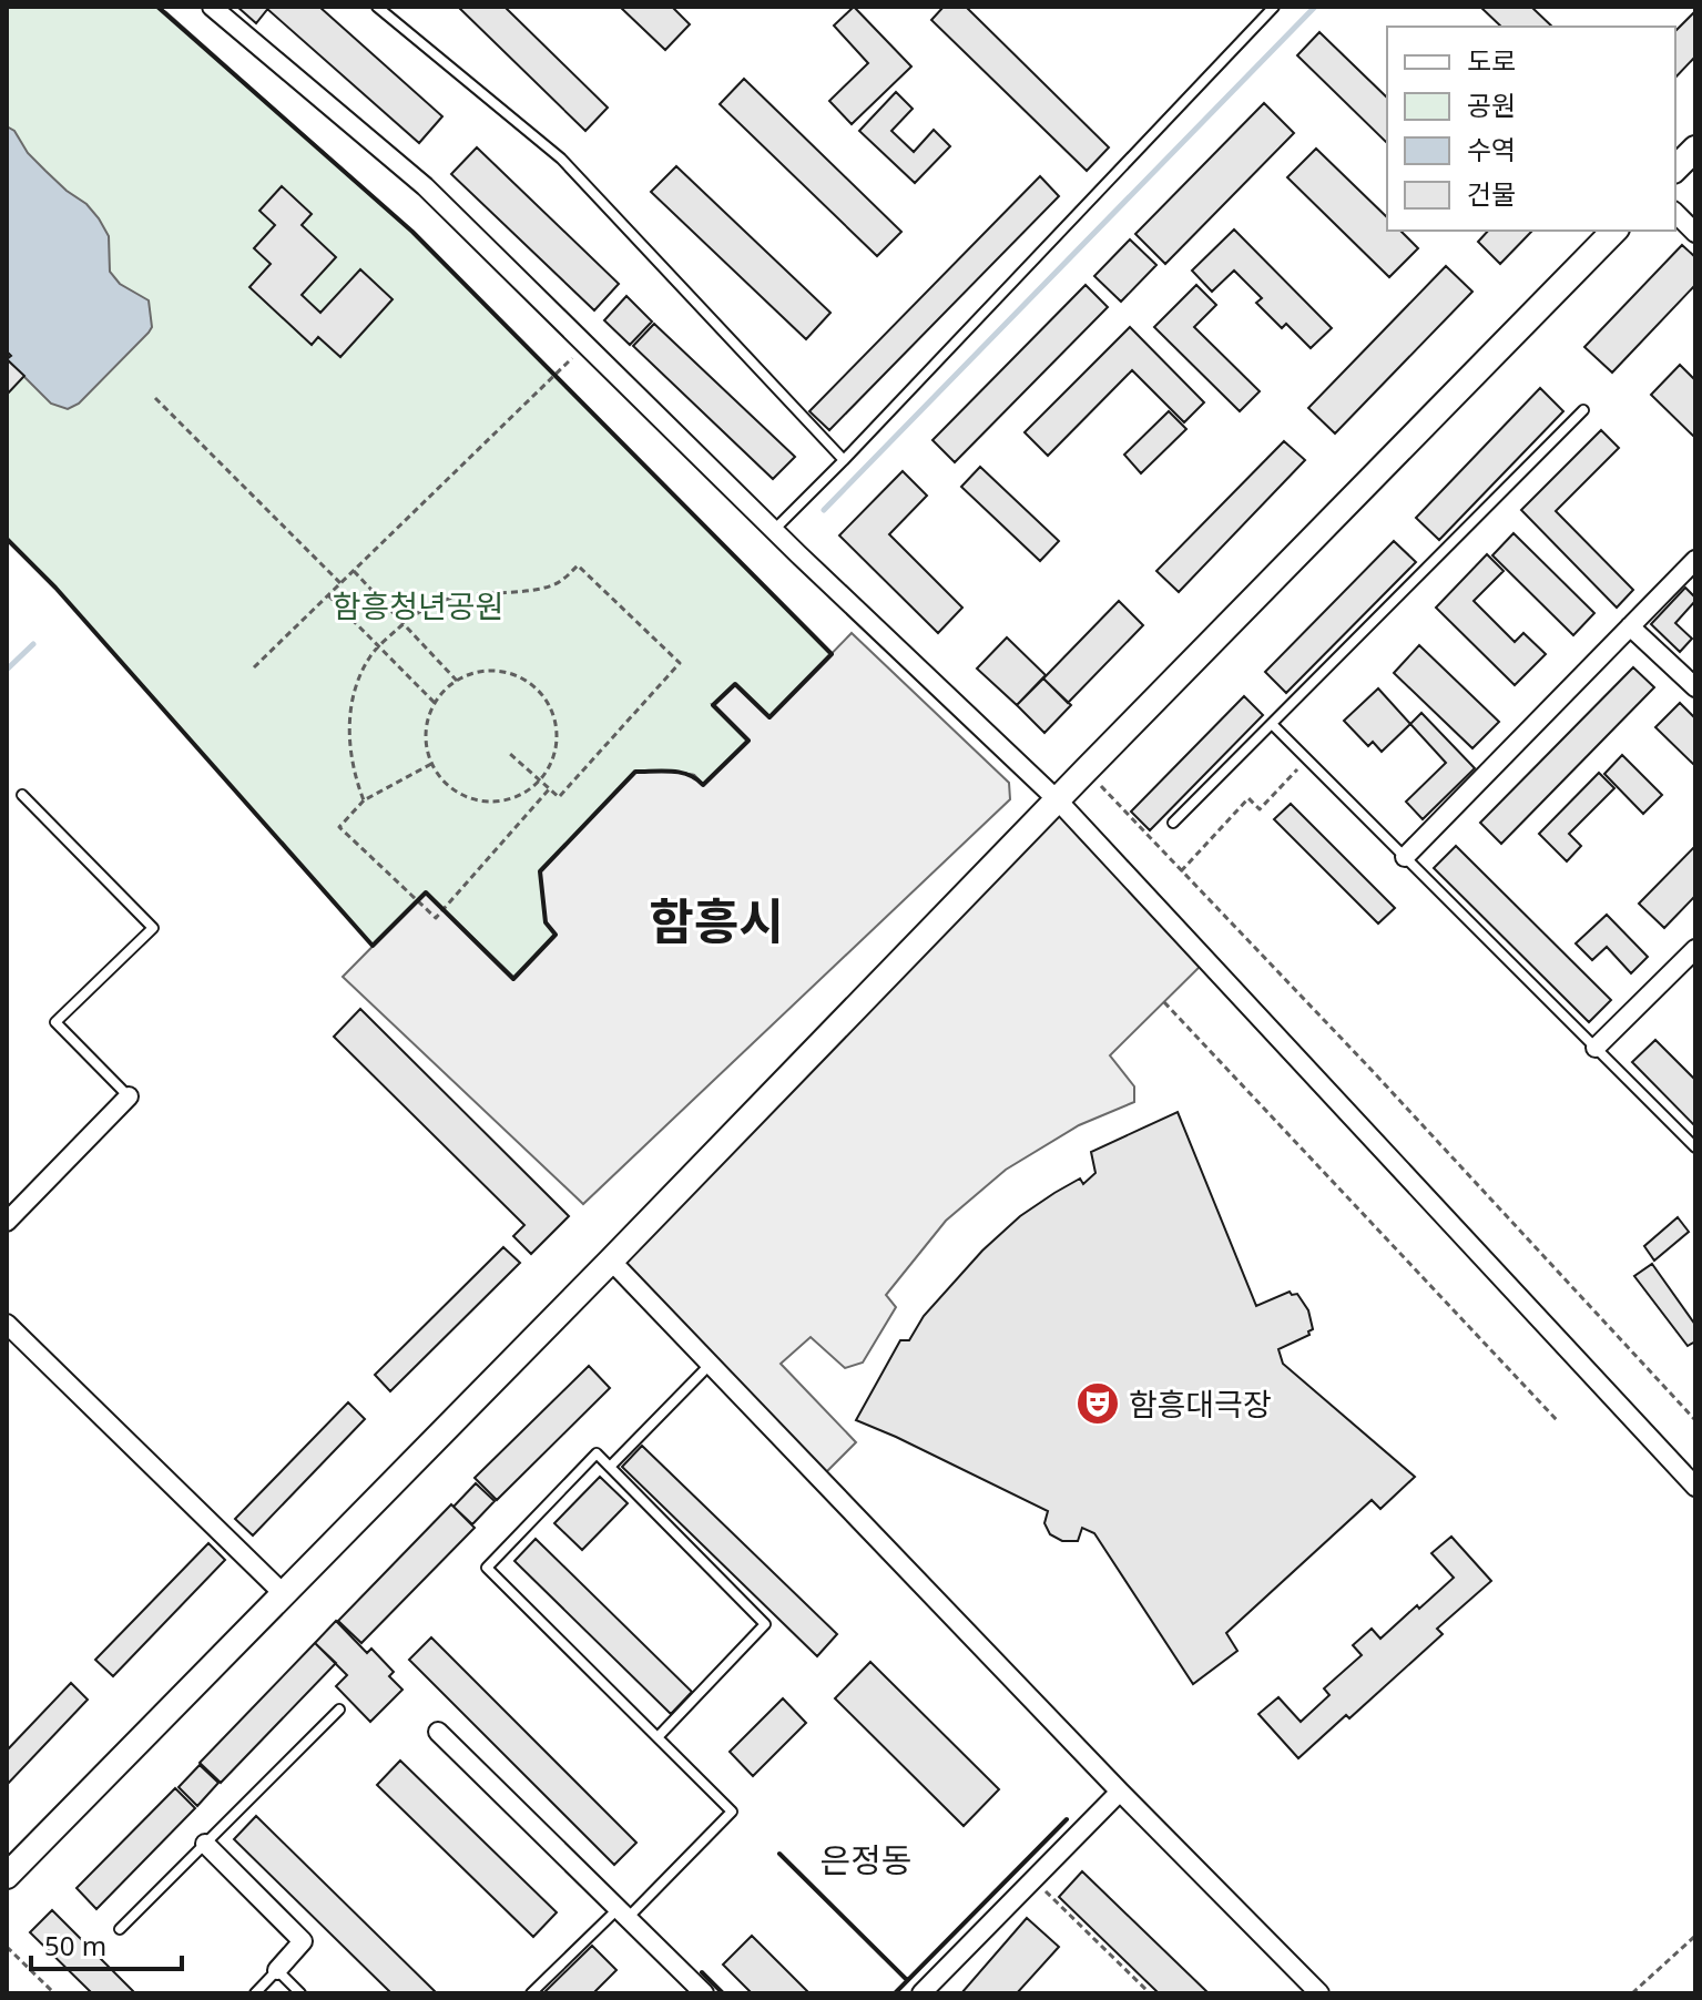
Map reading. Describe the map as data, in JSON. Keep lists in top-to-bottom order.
{
  "districts": ["함흥시", "은정동"],
  "parks": ["함흥청년공원"],
  "places": {
    "theatre": ["함흥대극장"]
  },
  "legend": [
    "도로",
    "공원",
    "수역",
    "건물"
  ],
  "scale_bar": "50 m"
}
